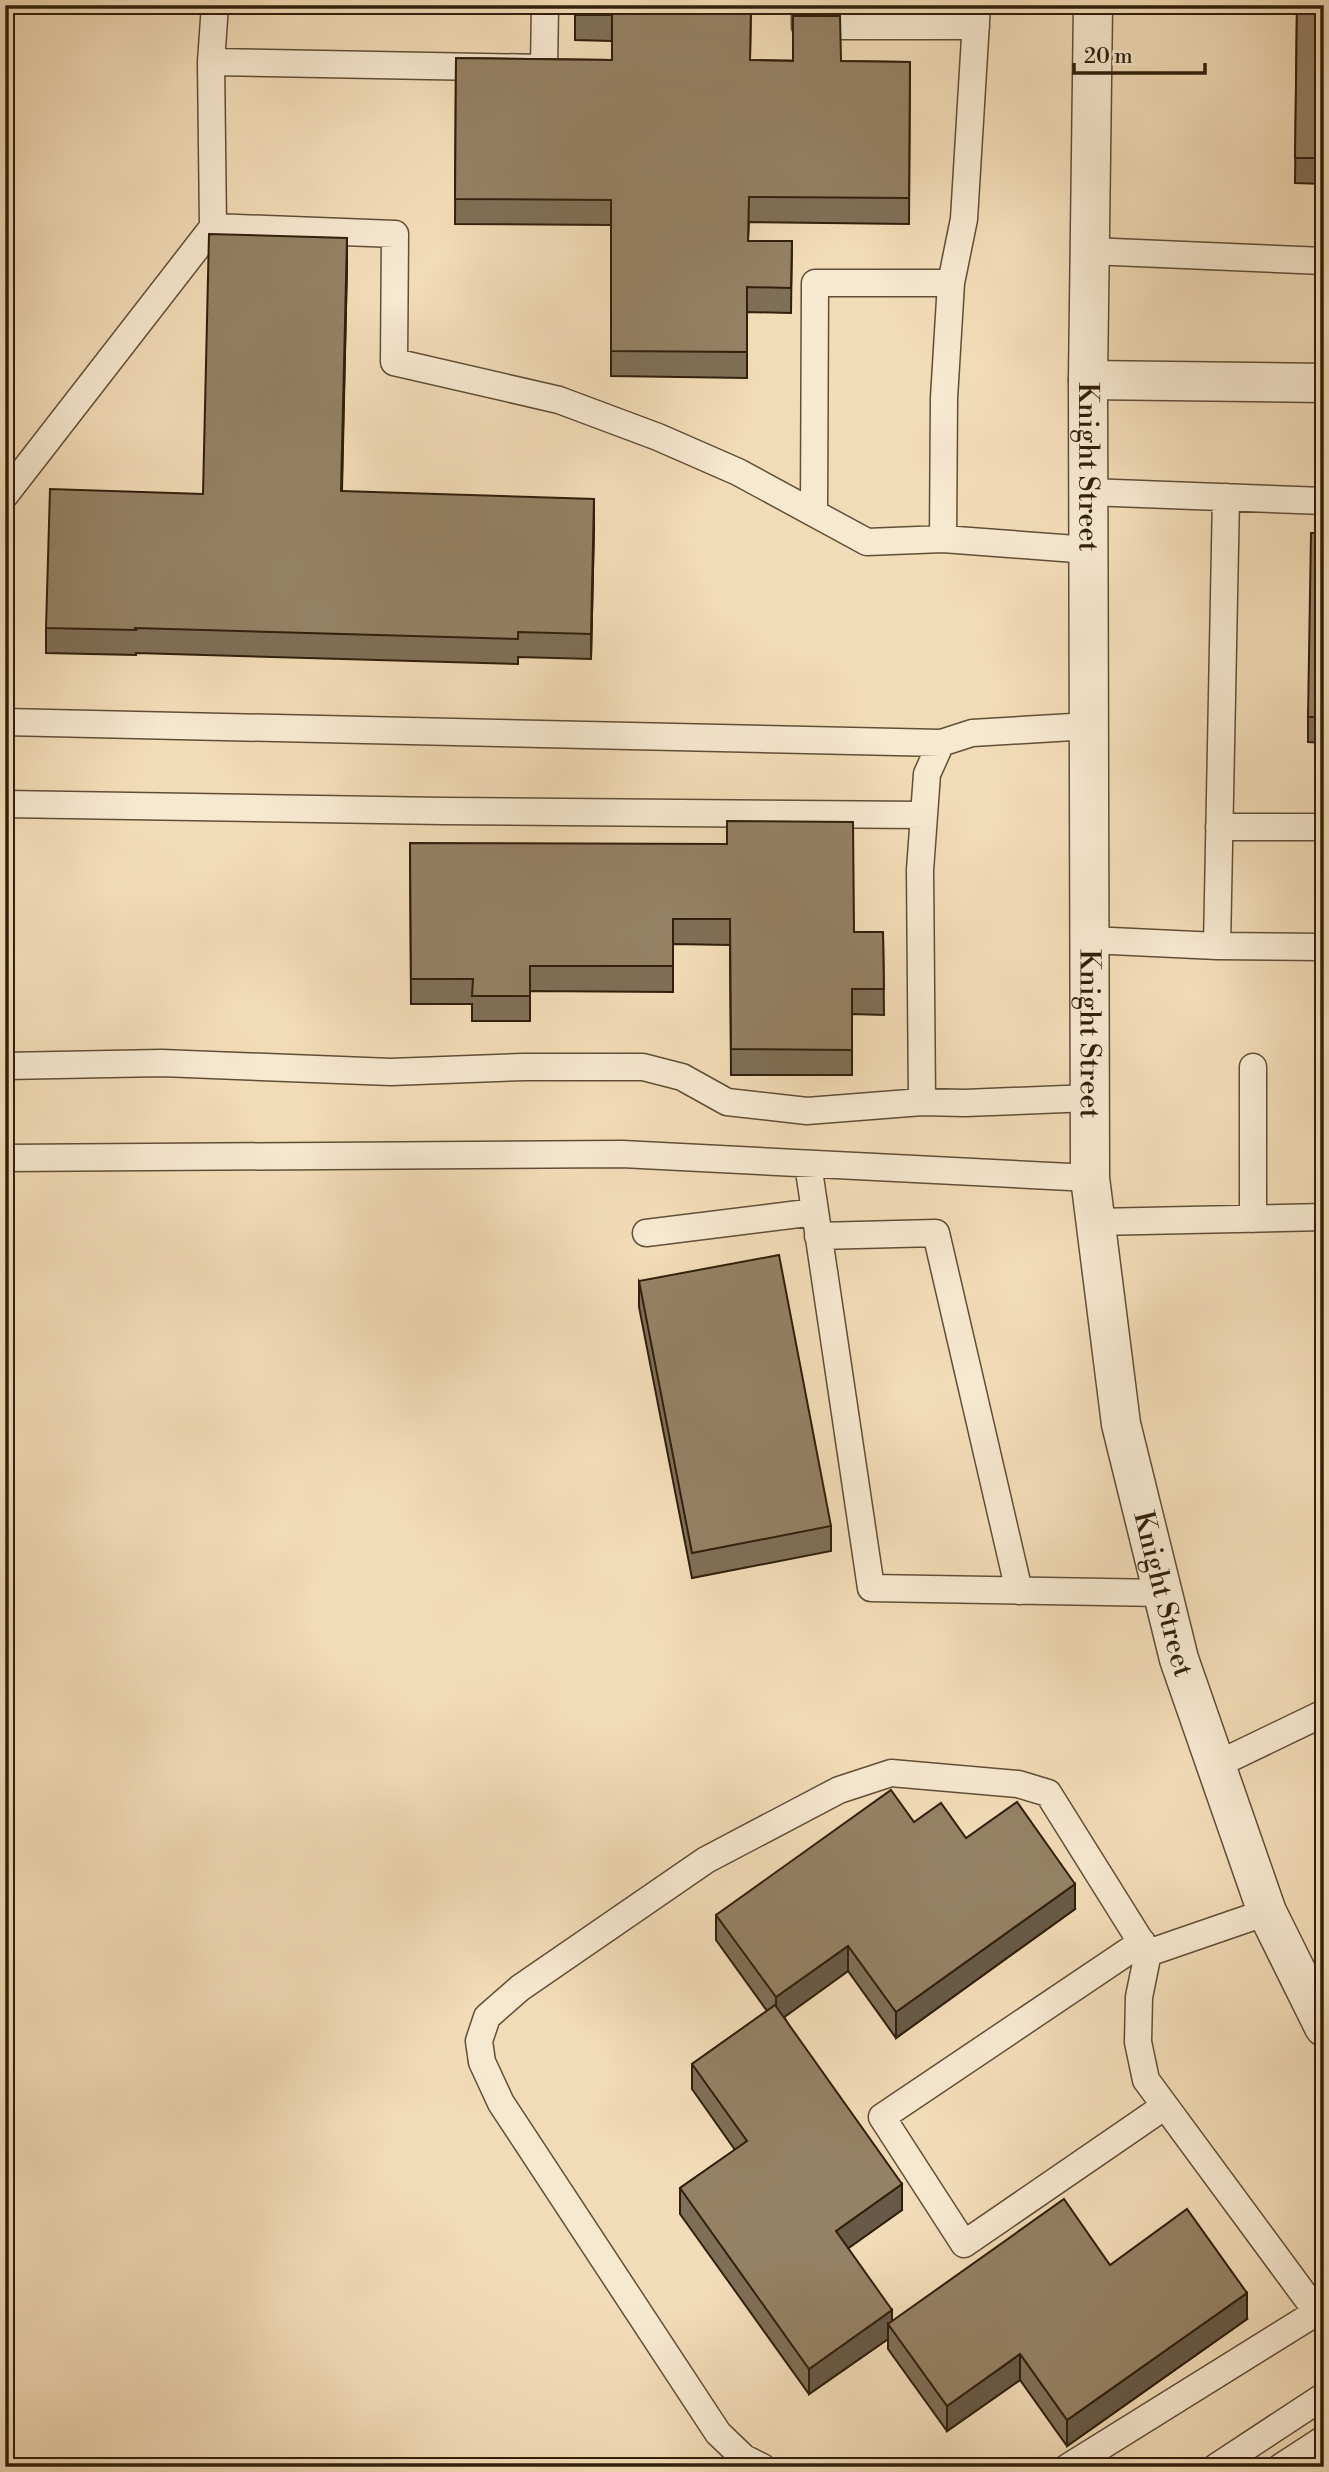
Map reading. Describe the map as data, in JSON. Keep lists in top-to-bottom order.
{
  "streets": {
    "street": ["Knight Street"]
  },
  "scale_bar": "20 m"
}
